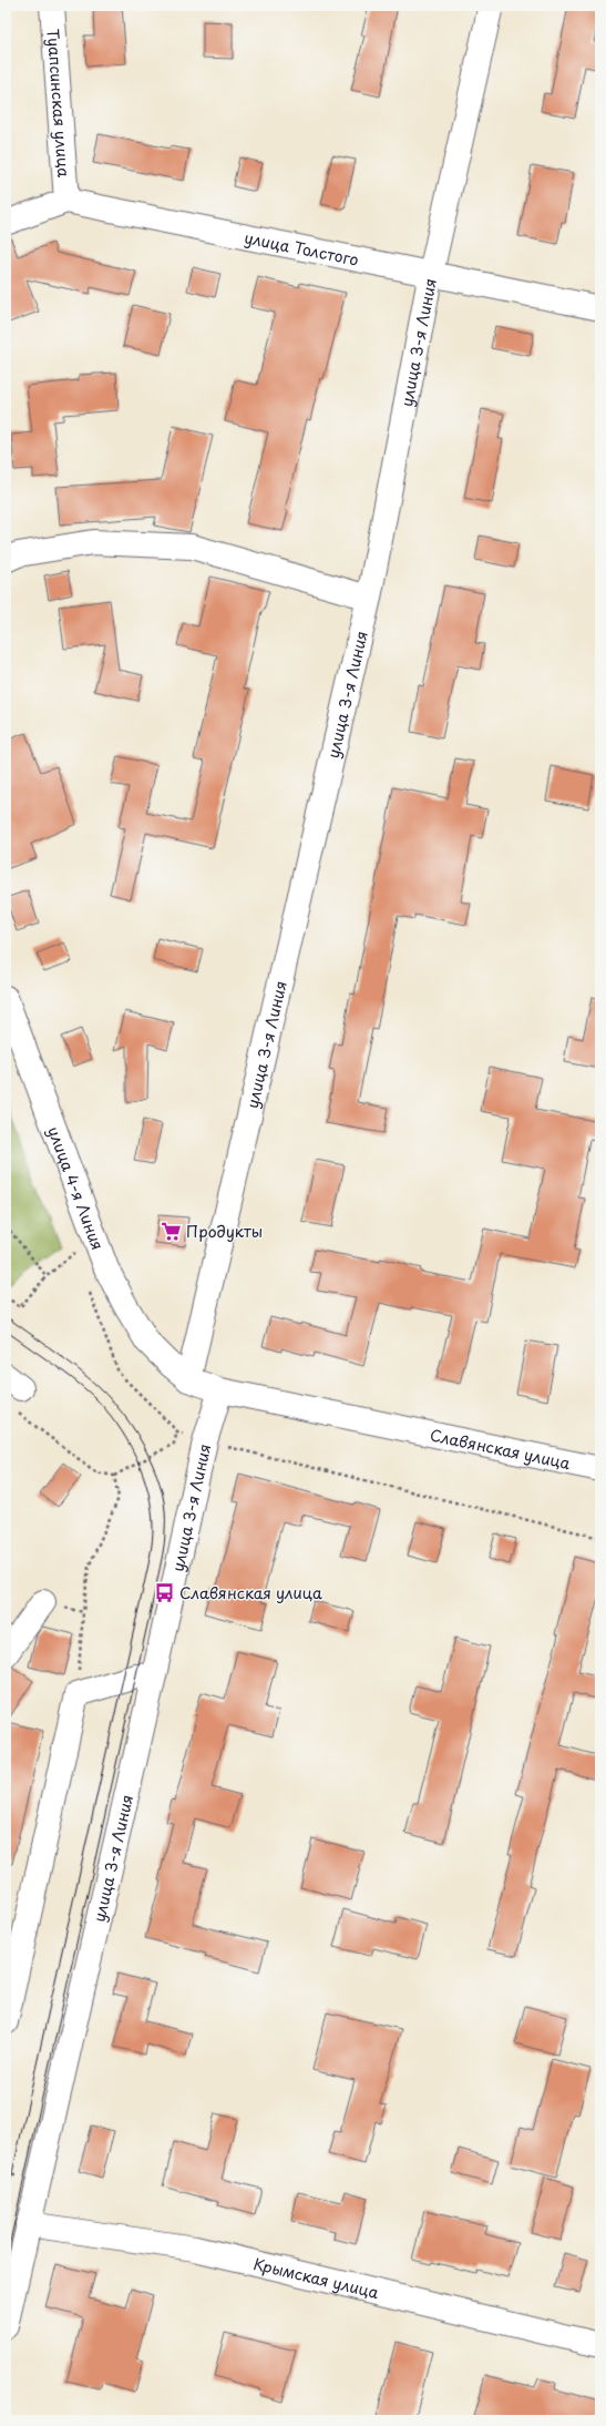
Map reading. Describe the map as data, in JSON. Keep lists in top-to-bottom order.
{
  "streets": {
    "street": [
      "Туапсинская улица",
      "улица Толстого",
      "улица 3-я Линия",
      "улица 4-я Линия",
      "Славянская улица",
      "Крымская улица"
    ]
  },
  "crossings": [
    ["Туапсинская улица", "улица Толстого"],
    ["улица Толстого", "улица 3-я Линия"],
    ["улица 3-я Линия", "улица 4-я Линия"],
    ["улица 3-я Линия", "Славянская улица"],
    ["улица 3-я Линия", "Крымская улица"],
    ["улица 4-я Линия", "Славянская улица"]
  ],
  "places": {
    "supermarket": ["Продукты"],
    "bus stop": ["Славянская улица"]
  }
}
